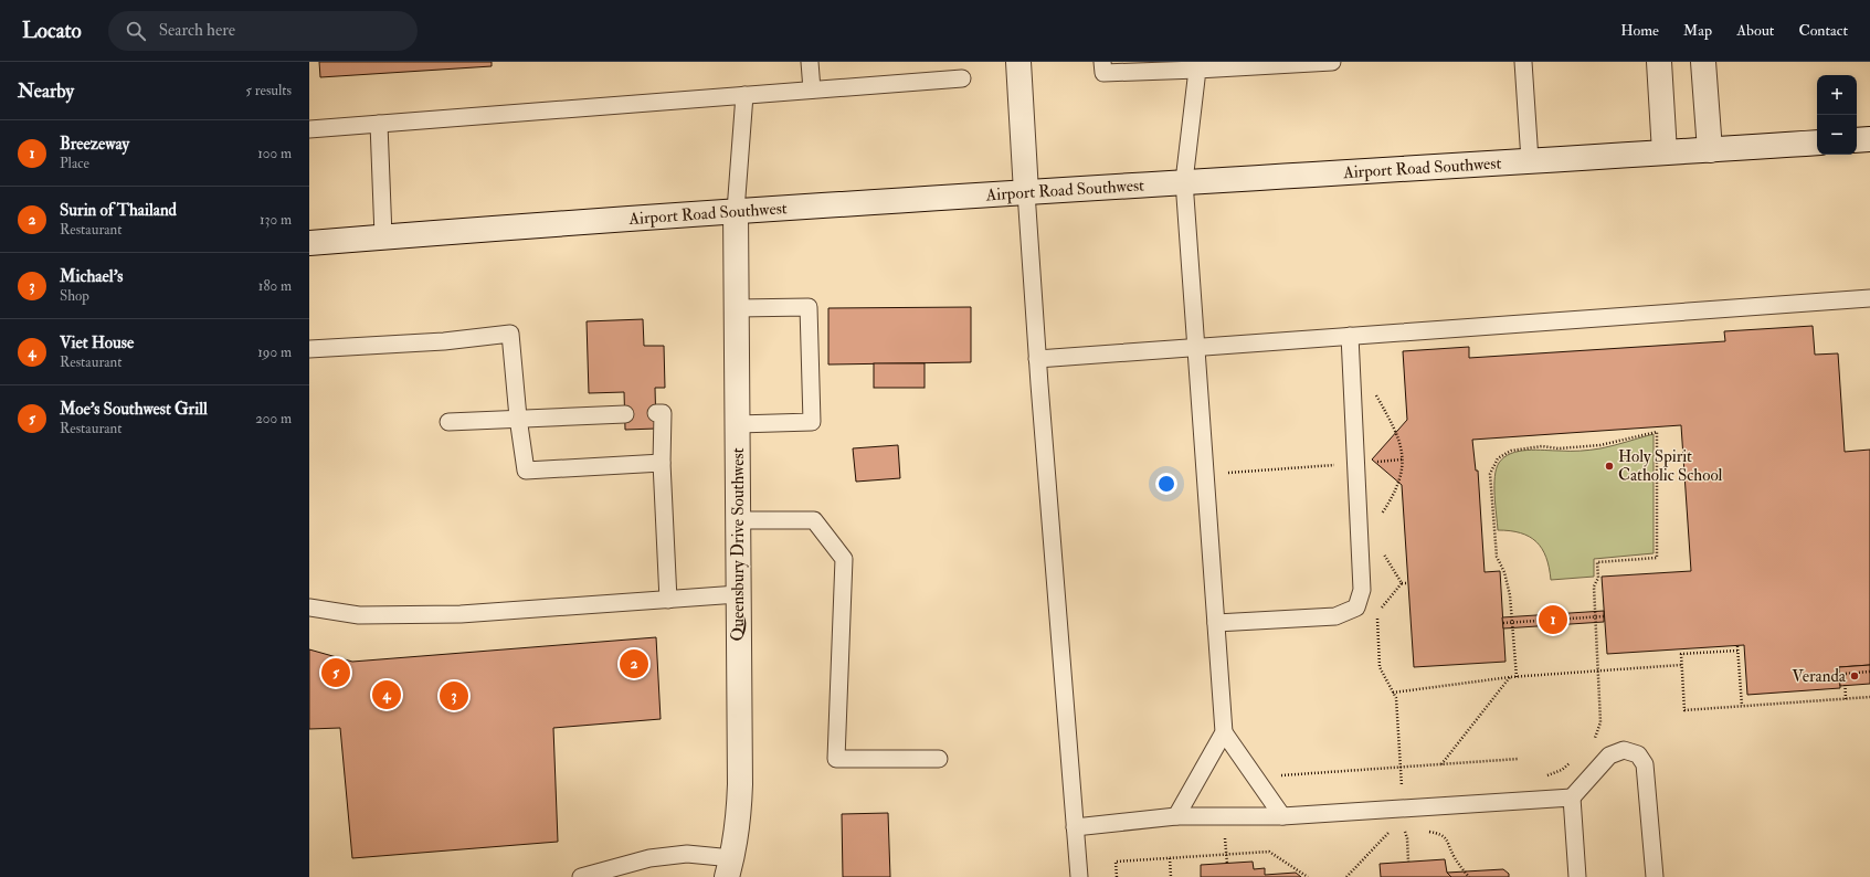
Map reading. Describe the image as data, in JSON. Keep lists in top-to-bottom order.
{
  "streets": {
    "main road": ["Airport Road Southwest", "Queensbury Drive Southwest"]
  },
  "crossings": [
    ["Airport Road Southwest", "Queensbury Drive Southwest"]
  ],
  "places": ["Holy Spirit Catholic School", "Veranda"],
  "page": {
    "header": "Locato",
    "search": "Search here",
    "nav": [
      "Home",
      "Map",
      "About",
      "Contact"
    ],
    "heading": ["Nearby", "5 results"],
    "map_buttons": ["+", "−"],
    "list": [
      {
        "mark": "1",
        "name": "Breezeway",
        "note": "Place",
        "value": "100 m"
      },
      {
        "mark": "2",
        "name": "Surin of Thailand",
        "note": "Restaurant",
        "value": "130 m"
      },
      {
        "mark": "3",
        "name": "Michael's",
        "note": "Shop",
        "value": "180 m"
      },
      {
        "mark": "4",
        "name": "Viet House",
        "note": "Restaurant",
        "value": "190 m"
      },
      {
        "mark": "5",
        "name": "Moe's Southwest Grill",
        "note": "Restaurant",
        "value": "200 m"
      }
    ],
    "pins": [
      "1",
      "2",
      "5",
      "4",
      "3"
    ]
  }
}
